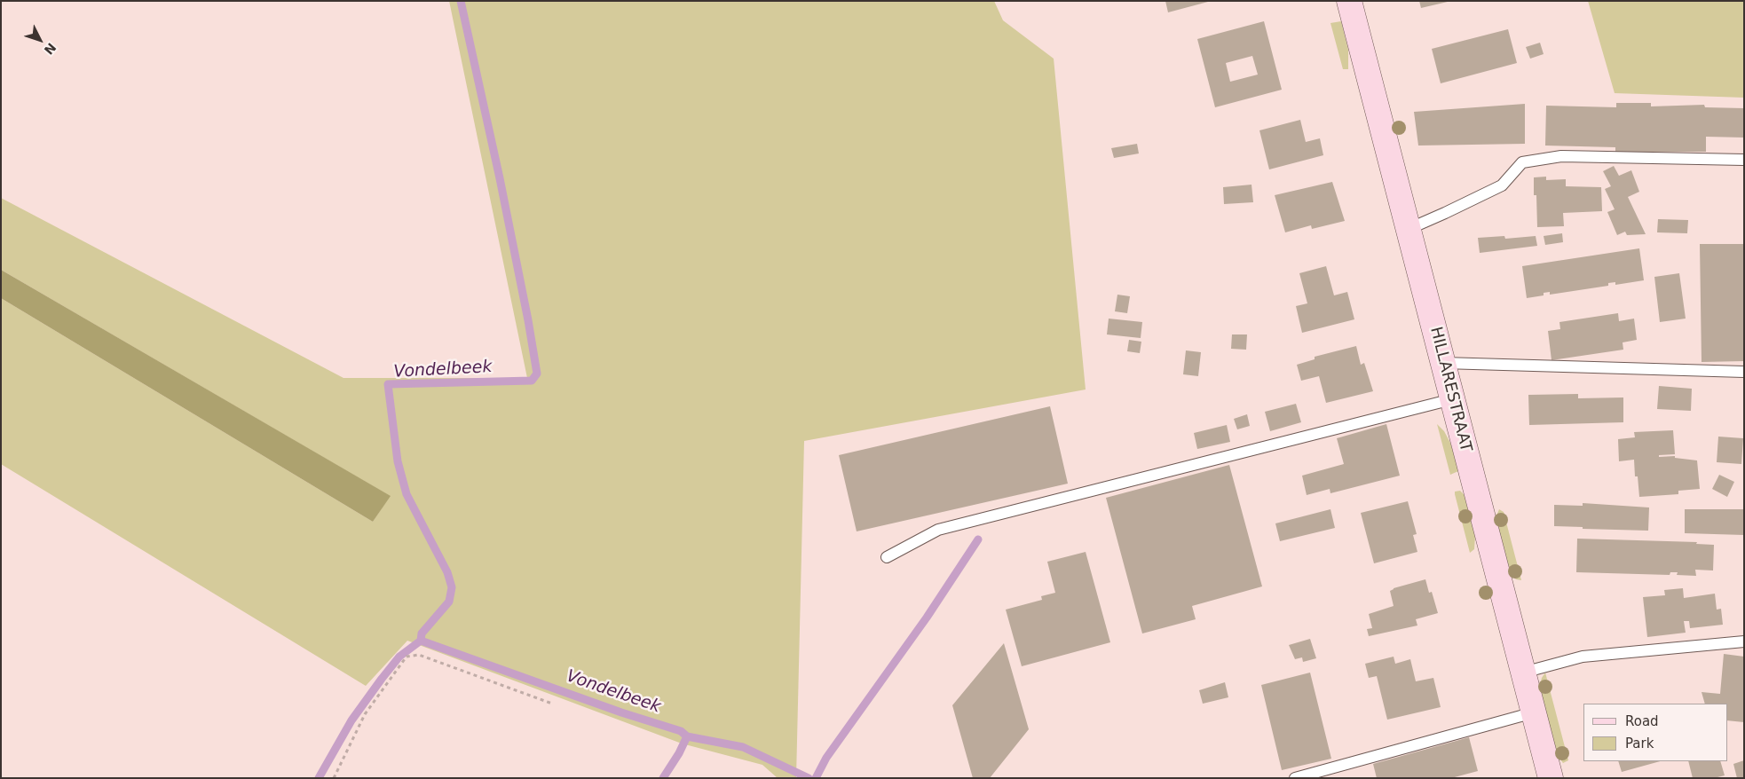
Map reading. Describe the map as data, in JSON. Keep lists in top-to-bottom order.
{
  "streets": {
    "main road": ["HILLARESTRAAT"]
  },
  "water": ["Vondelbeek"],
  "legend": ["Road", "Park"],
  "north": "bottom right"
}
